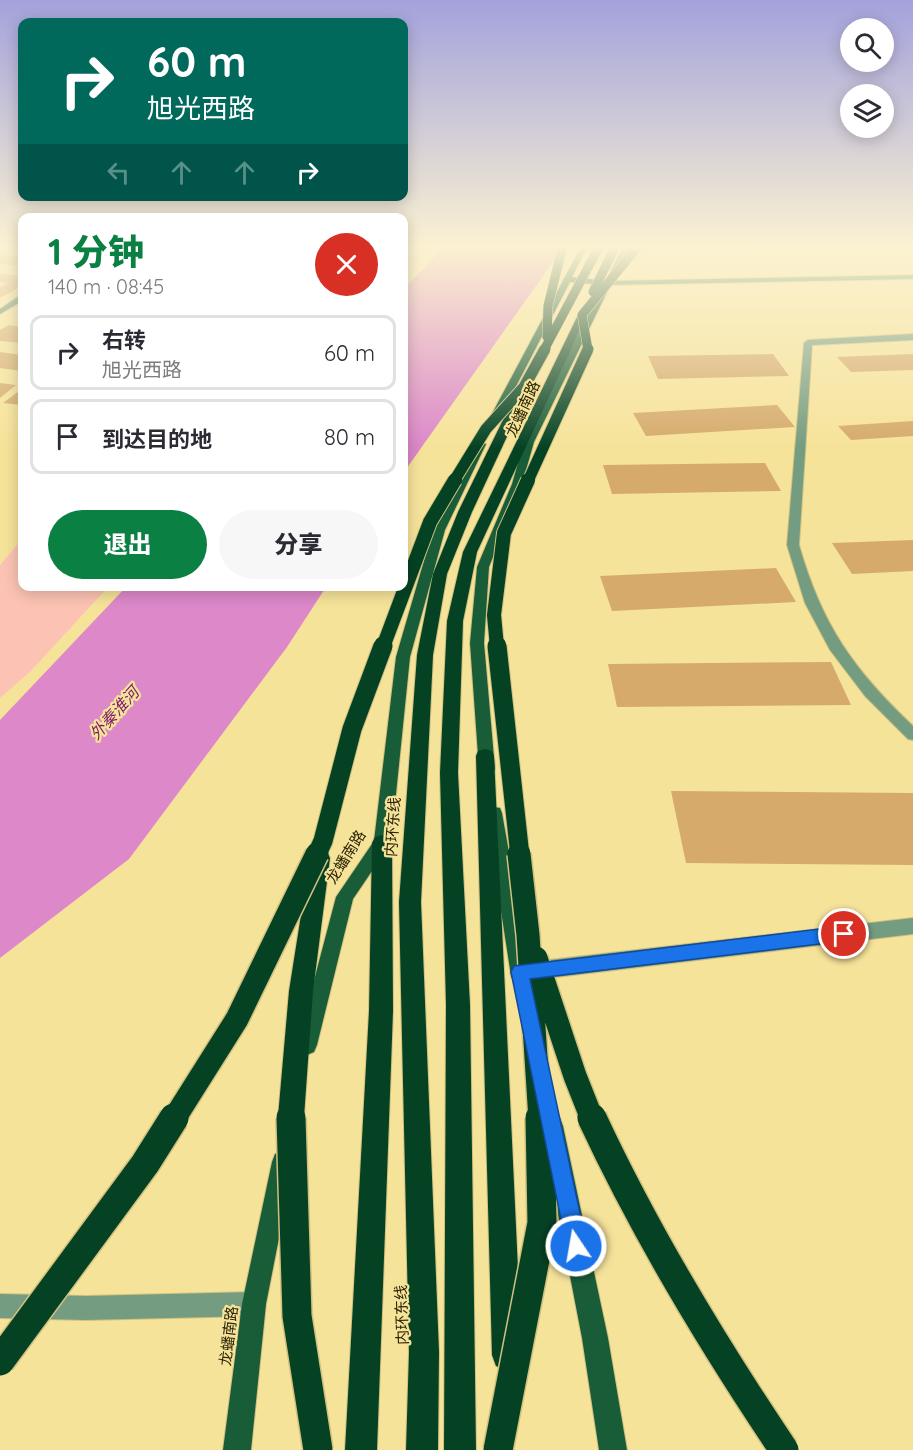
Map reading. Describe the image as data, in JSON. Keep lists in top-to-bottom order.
{
  "streets": {
    "highway": ["内环东线"],
    "main road": ["龙蟠南路"]
  },
  "water": ["外秦淮河"],
  "page": {
    "turn": ["60 m", "旭光西路"],
    "heading": ["1 分钟", "140 m · 08:45"],
    "list": [
      {
        "name": "右转",
        "note": "旭光西路",
        "value": "60 m"
      },
      {
        "name": "到达目的地",
        "value": "80 m"
      }
    ],
    "buttons": ["退出", "分享"]
  }
}
